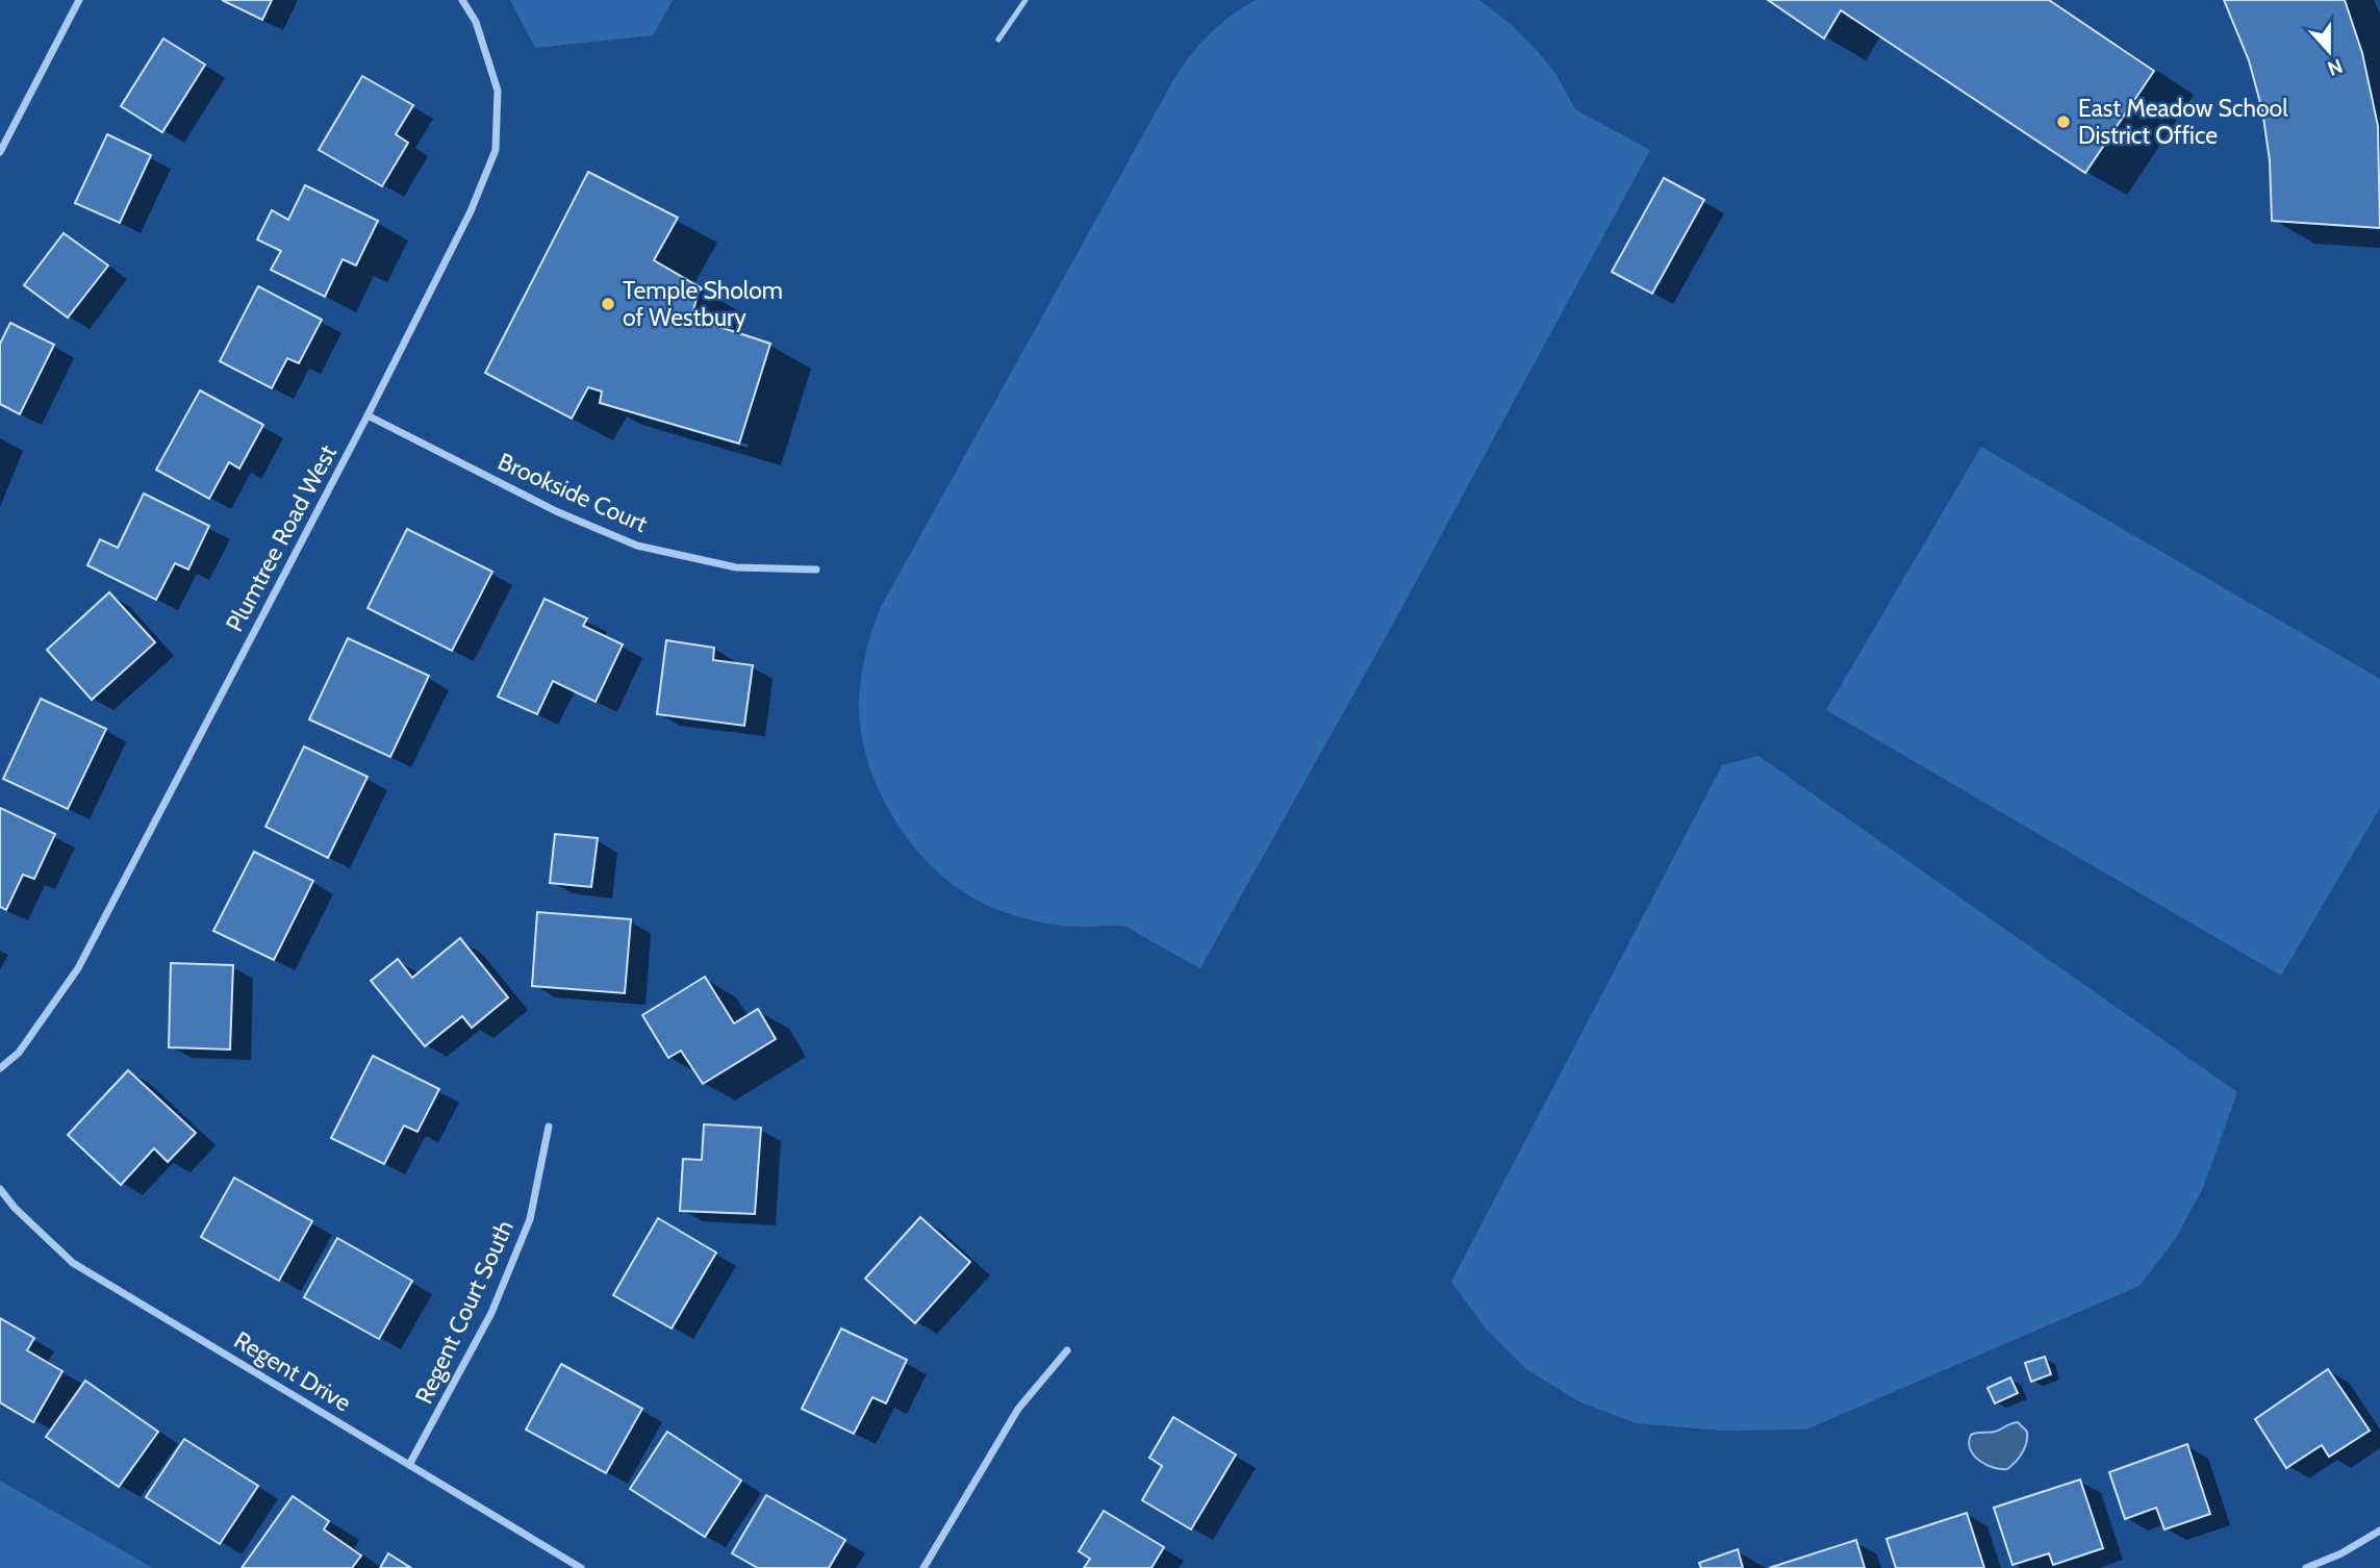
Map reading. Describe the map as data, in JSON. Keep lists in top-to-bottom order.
{
  "streets": {
    "street": [
      "Brookside Court",
      "Plumtree Road West",
      "Regent Court South",
      "Regent Drive"
    ]
  },
  "crossings": [
    ["Brookside Court", "Plumtree Road West"],
    ["Regent Court South", "Regent Drive"]
  ],
  "places": ["East Meadow School District Office", "Temple Sholom of Westbury"],
  "north": "bottom"
}
